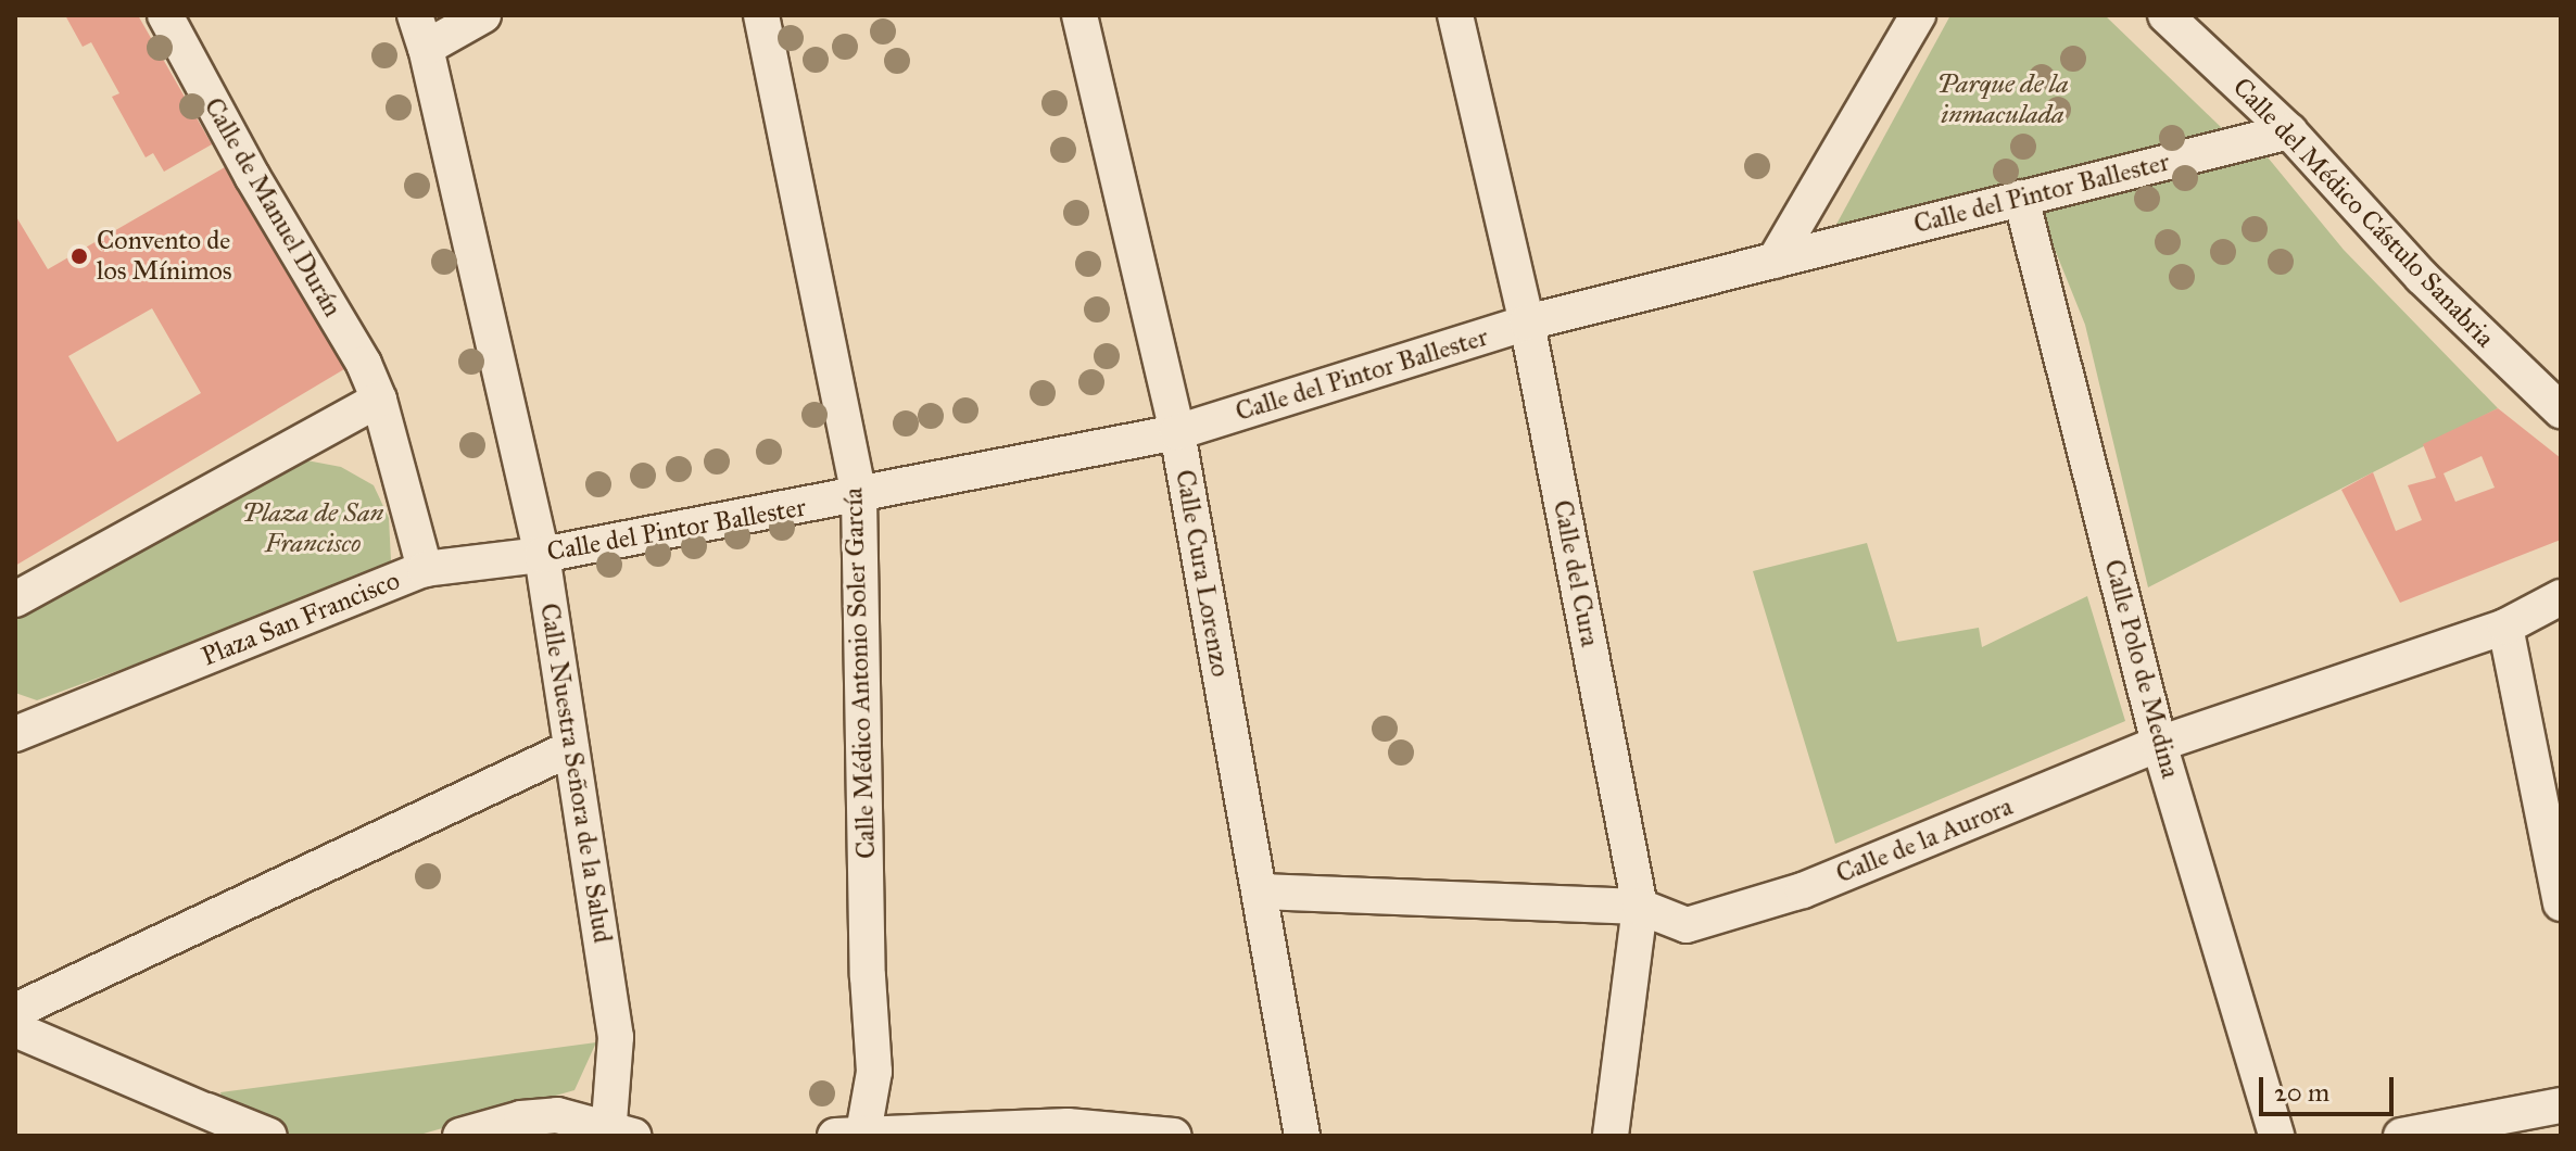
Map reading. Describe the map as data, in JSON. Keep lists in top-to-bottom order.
{
  "streets": {
    "street": [
      "Calle del Pintor Ballester",
      "Calle de Manuel Durán",
      "Calle del Médico Cástulo Sanabria",
      "Calle Cura Lorenzo",
      "Calle del Cura",
      "Plaza San Francisco",
      "Calle Polo de Medina",
      "Calle Médico Antonio Soler García",
      "Calle Nuestra Señora de la Salud",
      "Calle de la Aurora"
    ]
  },
  "crossings": [
    ["Calle del Pintor Ballester", "Calle del Médico Cástulo Sanabria"],
    ["Calle del Pintor Ballester", "Calle Cura Lorenzo"],
    ["Calle del Pintor Ballester", "Calle del Cura"],
    ["Calle del Pintor Ballester", "Plaza San Francisco"],
    ["Calle del Pintor Ballester", "Calle Polo de Medina"],
    ["Calle del Pintor Ballester", "Calle Médico Antonio Soler García"],
    ["Calle del Pintor Ballester", "Calle Nuestra Señora de la Salud"],
    ["Calle de Manuel Durán", "Plaza San Francisco"],
    ["Calle Cura Lorenzo", "Calle de la Aurora"],
    ["Calle del Cura", "Calle de la Aurora"],
    ["Calle Polo de Medina", "Calle de la Aurora"]
  ],
  "parks": ["Parque de la inmaculada", "Plaza de San Francisco"],
  "places": ["Convento de los Mínimos"],
  "scale_bar": "20 m"
}
